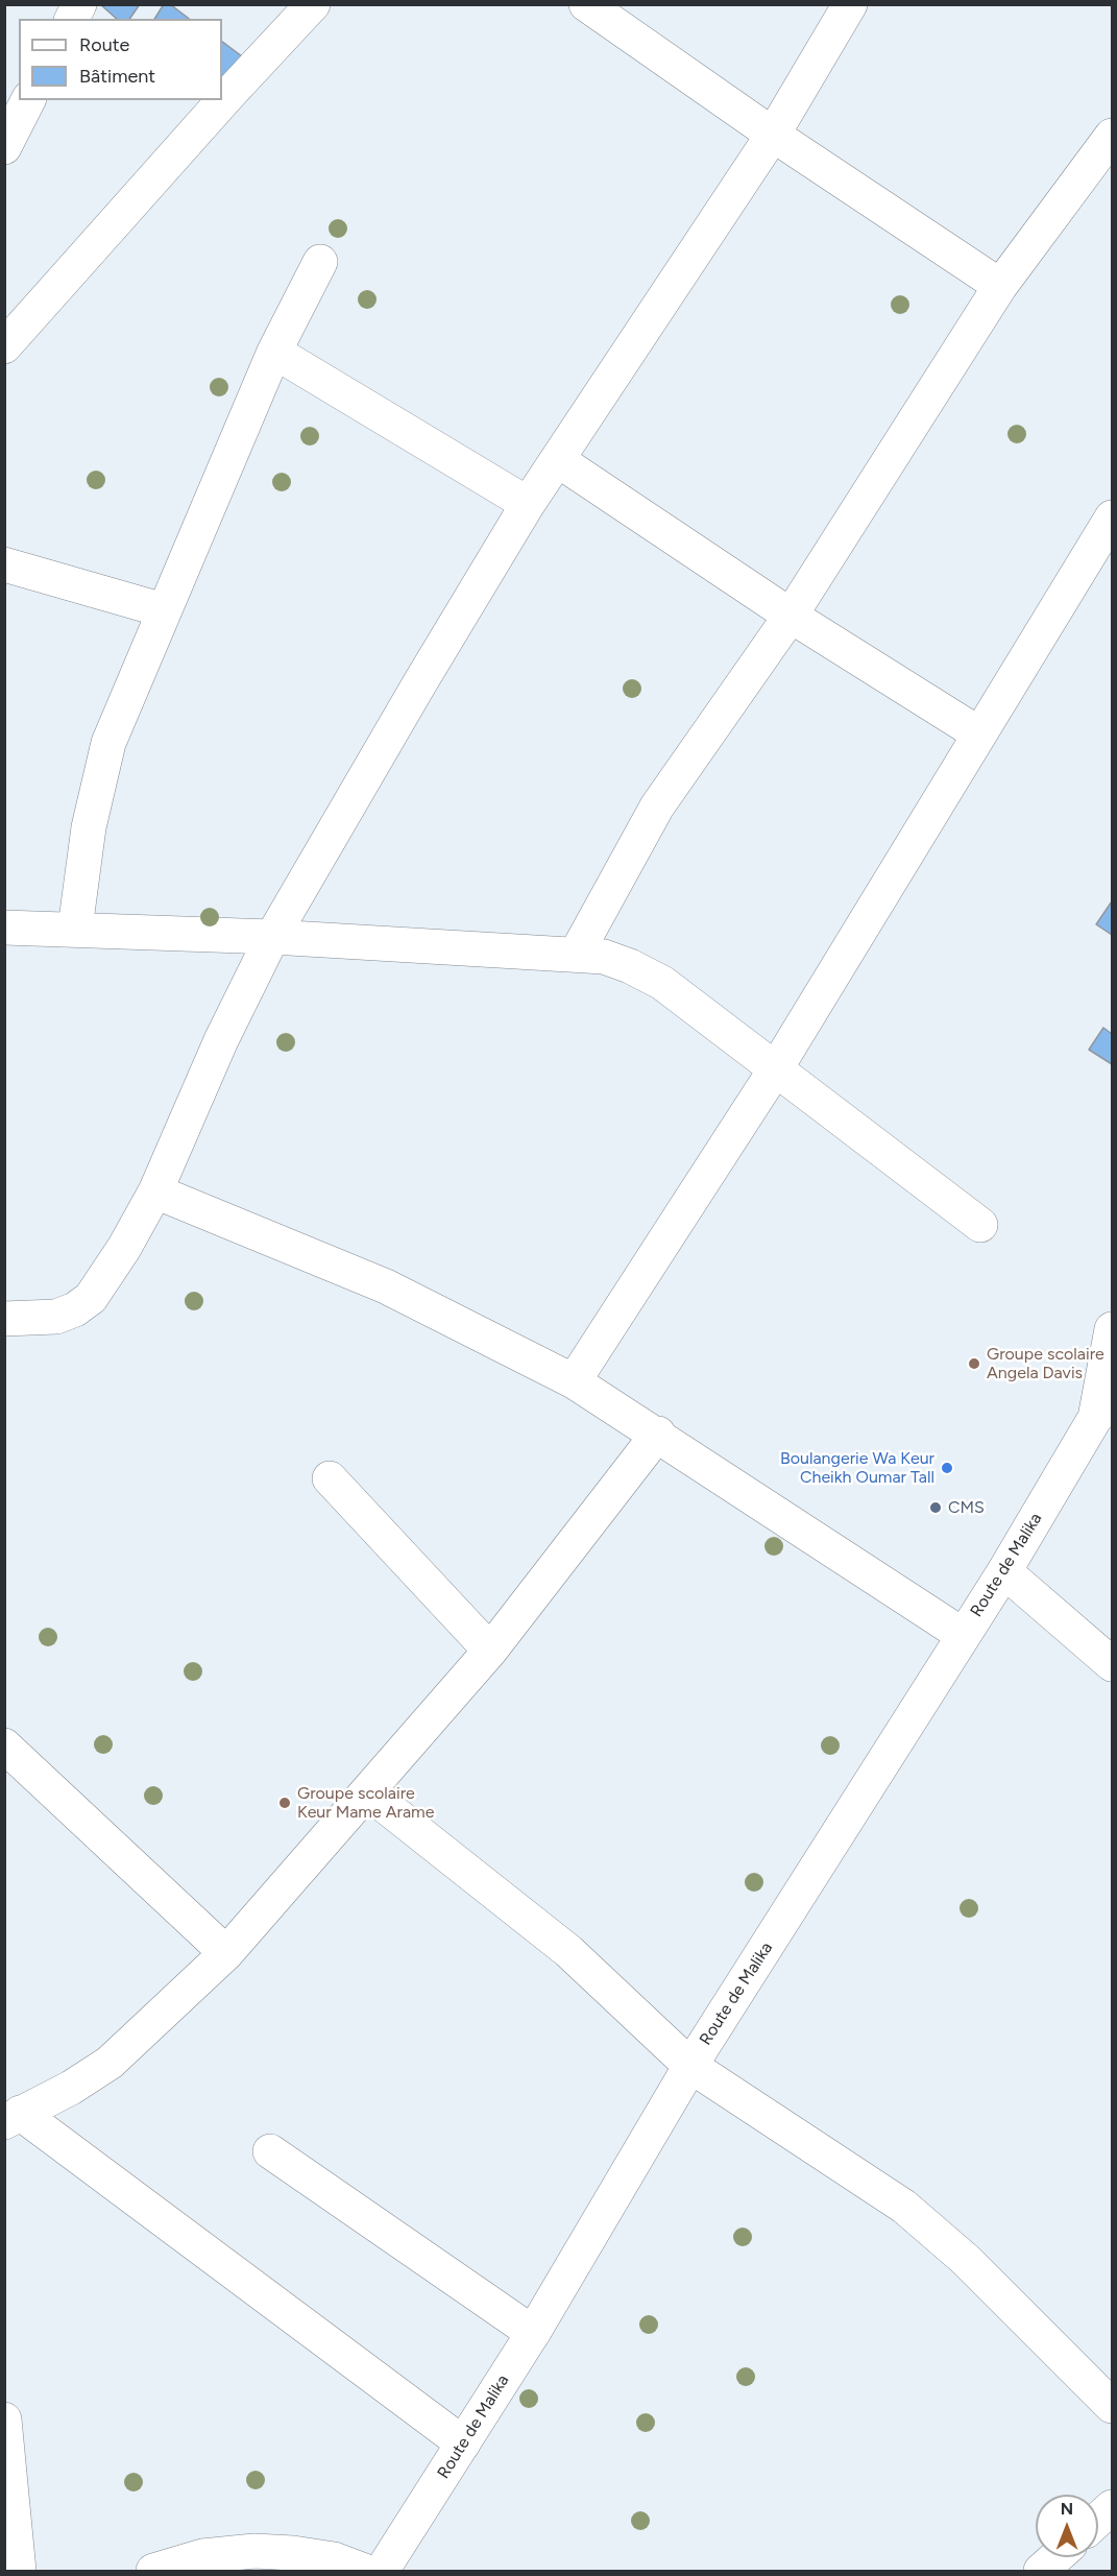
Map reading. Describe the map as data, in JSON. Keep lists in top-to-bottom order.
{
  "streets": {
    "street": ["Route de Malika"]
  },
  "places": [
    "Groupe scolaire Angela Davis",
    "Boulangerie Wa Keur Cheikh Oumar Tall",
    "CMS",
    "Groupe scolaire Keur Mame Arame"
  ],
  "legend": ["Route", "Bâtiment"],
  "north": "top"
}
